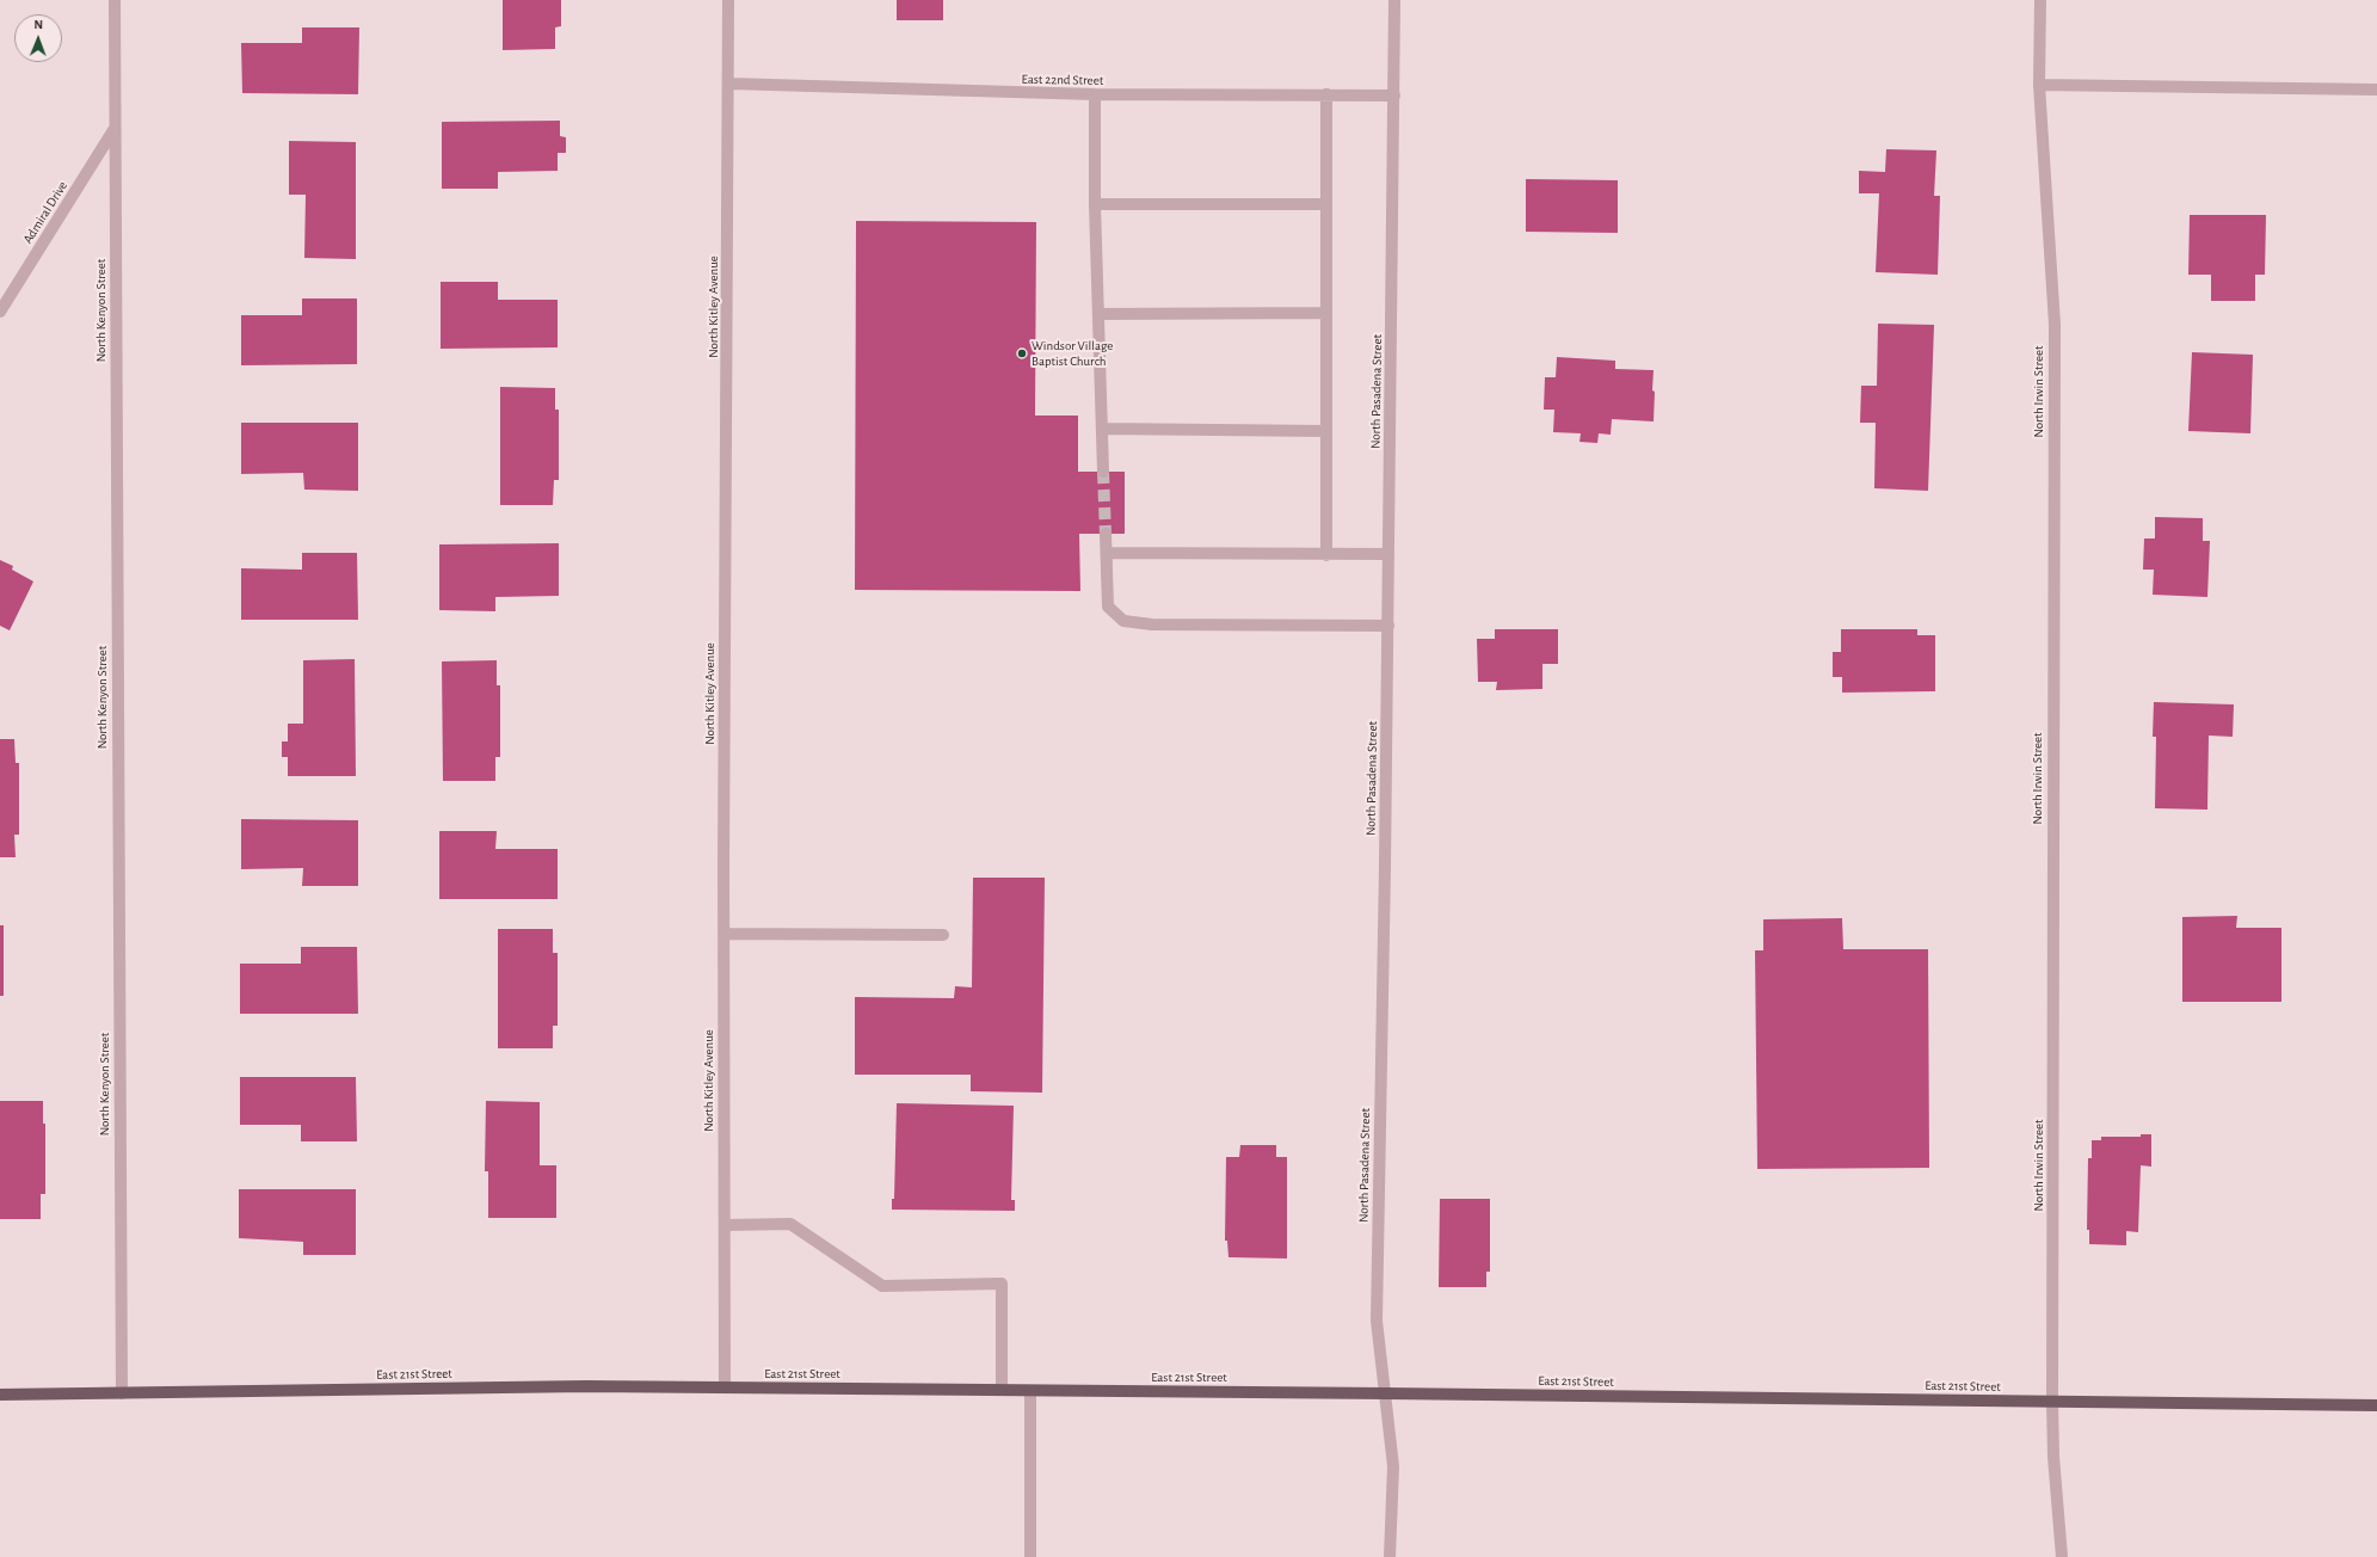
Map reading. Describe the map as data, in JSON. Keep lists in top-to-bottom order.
{
  "streets": {
    "main road": ["East 21st Street"],
    "street": [
      "East 22nd Street",
      "Admiral Drive",
      "North Kitley Avenue",
      "North Kenyon Street",
      "North Pasadena Street",
      "North Irwin Street"
    ]
  },
  "crossings": [
    ["East 22nd Street", "North Kitley Avenue"],
    ["East 22nd Street", "North Pasadena Street"],
    ["Admiral Drive", "North Kenyon Street"],
    ["North Kitley Avenue", "East 21st Street"],
    ["North Kenyon Street", "East 21st Street"],
    ["North Pasadena Street", "East 21st Street"],
    ["North Irwin Street", "East 21st Street"]
  ],
  "places": ["Windsor Village Baptist Church"],
  "north": "top"
}
